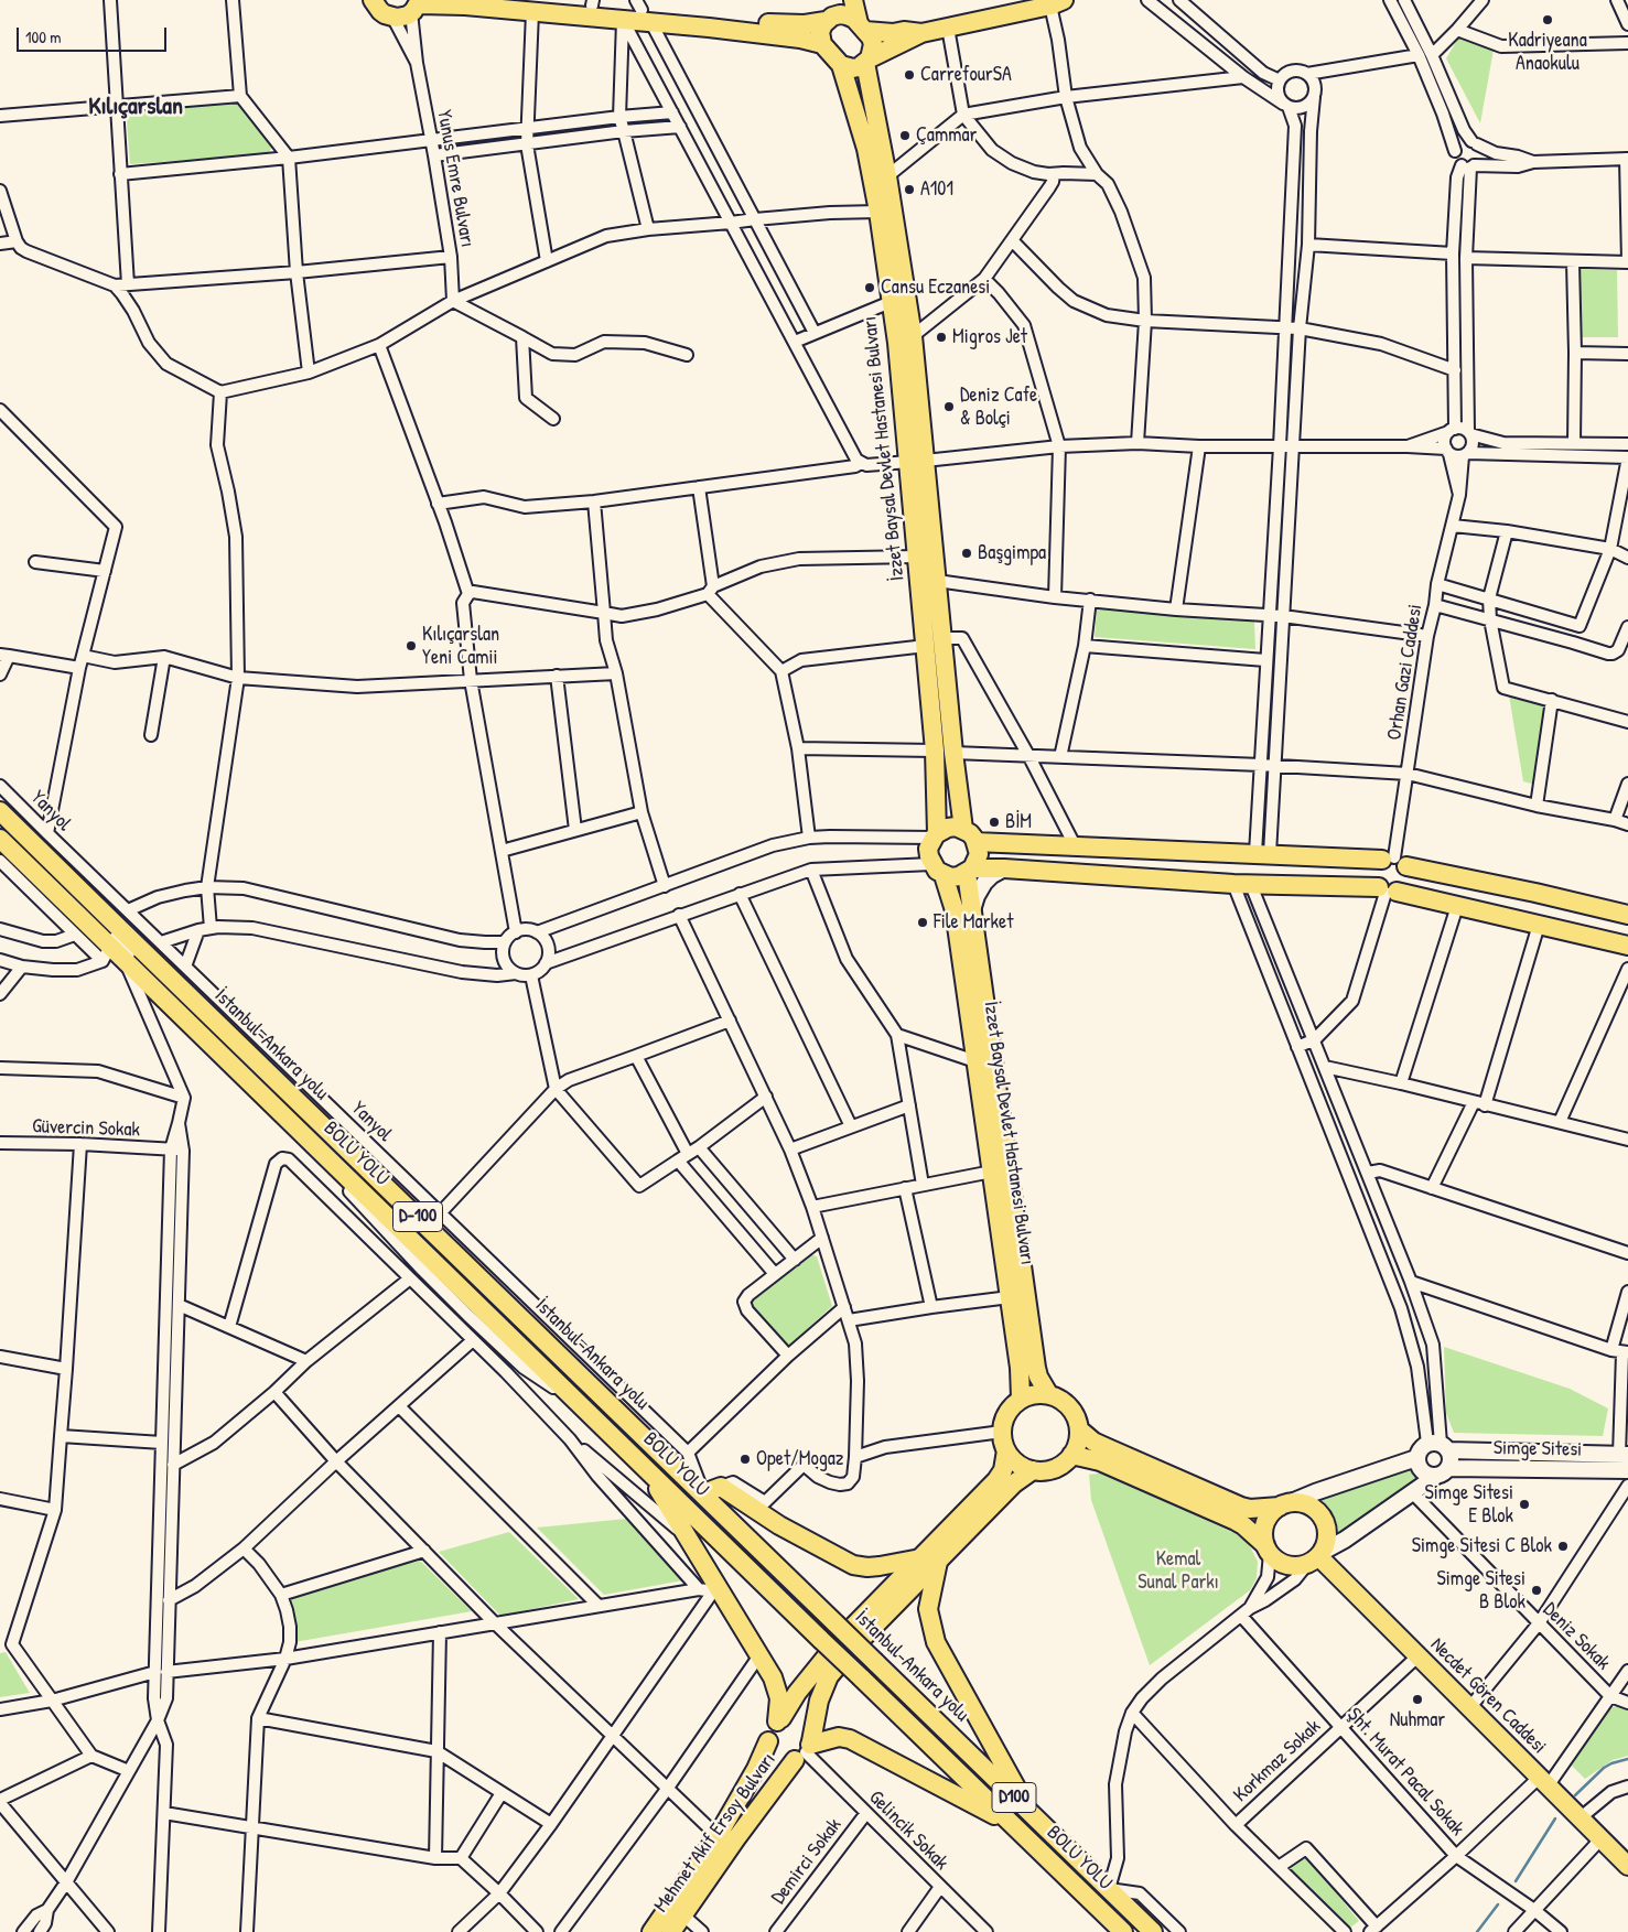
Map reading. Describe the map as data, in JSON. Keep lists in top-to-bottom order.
{
  "streets": {
    "main road": [
      "İzzet Baysal Devlet Hastanesi Bulvarı",
      "İstanbul-Ankara yolu",
      "BOLU YOLU",
      "D-100",
      "Simge Sitesi",
      "Necdet Gören Caddesi",
      "D100",
      "Mehmet Akif Ersoy Bulvarı"
    ],
    "street": [
      "Yunus Emre Bulvarı",
      "Orhan Gazi Caddesi",
      "Yanyol",
      "Güvercin Sokak",
      "Deniz Sokak",
      "Korkmaz Sokak",
      "Şht. Murat Pacal Sokak",
      "Gelincik Sokak",
      "Demirci Sokak"
    ]
  },
  "crossings": [
    ["Yanyol", "İstanbul-Ankara yolu"],
    ["İstanbul-Ankara yolu", "BOLU YOLU"],
    ["Necdet Gören Caddesi", "Korkmaz Sokak"],
    ["Korkmaz Sokak", "Şht. Murat Pacal Sokak"],
    ["Gelincik Sokak", "Mehmet Akif Ersoy Bulvarı"],
    ["Gelincik Sokak", "Demirci Sokak"]
  ],
  "districts": ["Kılıçarslan"],
  "parks": ["Kemal Sunal Parkı"],
  "places": [
    "Kadriyeana Anaokulu",
    "CarrefourSA",
    "Çammar",
    "A101",
    "Cansu Eczanesi",
    "Migros Jet",
    "Deniz Cafe & Bolçi",
    "Başgimpa",
    "Kılıçarslan Yeni Camii",
    "BİM",
    "File Market",
    "Opet/Mogaz",
    "Simge Sitesi E Blok",
    "Simge Sitesi C Blok",
    "Simge Sitesi B Blok",
    "Nuhmar"
  ],
  "scale_bar": "100 m"
}
